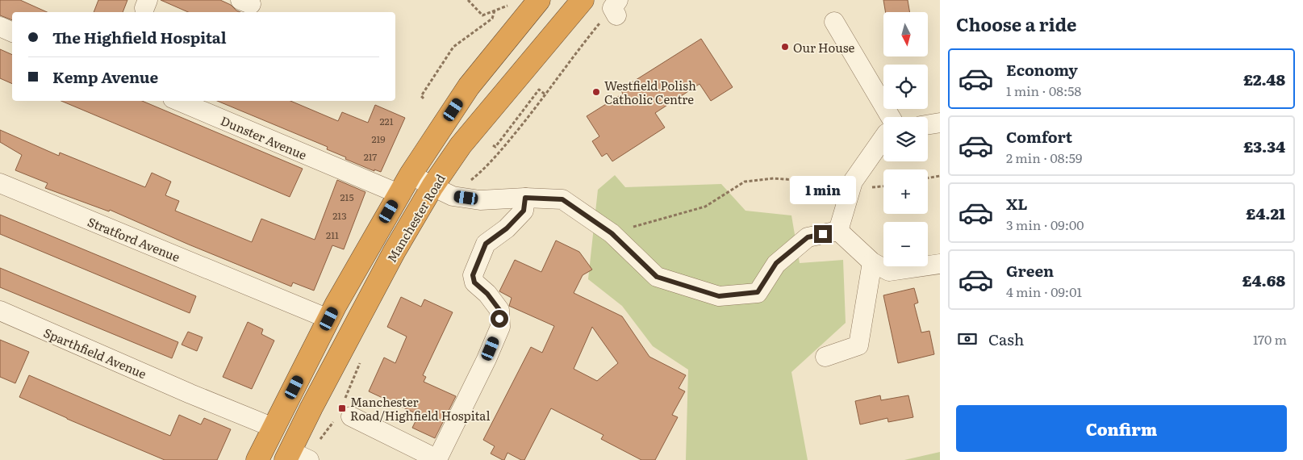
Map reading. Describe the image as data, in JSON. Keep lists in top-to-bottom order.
{
  "streets": {
    "highway": ["Manchester Road"],
    "street": ["Dunster Avenue", "Stratford Avenue", "Sparthfield Avenue"]
  },
  "crossings": [
    ["Dunster Avenue", "Manchester Road"],
    ["Manchester Road", "Stratford Avenue"],
    ["Manchester Road", "Sparthfield Avenue"]
  ],
  "places": {
    "other": ["Our House", "Westfield Polish Catholic Centre"],
    "transit": ["Manchester Road/Highfield Hospital"]
  },
  "house_numbers": [
    "221",
    "219",
    "217",
    "215",
    "213",
    "211"
  ],
  "north": "bottom",
  "page": {
    "heading": "Choose a ride",
    "map_buttons": ["+", "−"],
    "banner": ["The Highfield Hospital", "Kemp Avenue"],
    "list": [
      {
        "name": "Economy",
        "note": "1 min · 08:58",
        "value": "£2.48"
      },
      {
        "name": "Comfort",
        "note": "2 min · 08:59",
        "value": "£3.34"
      },
      {
        "name": "XL",
        "note": "3 min · 09:00",
        "value": "£4.21"
      },
      {
        "name": "Green",
        "note": "4 min · 09:01",
        "value": "£4.68"
      }
    ],
    "bubble": "1 min",
    "pay": ["Cash", "170 m"],
    "buttons": "Confirm"
  }
}
